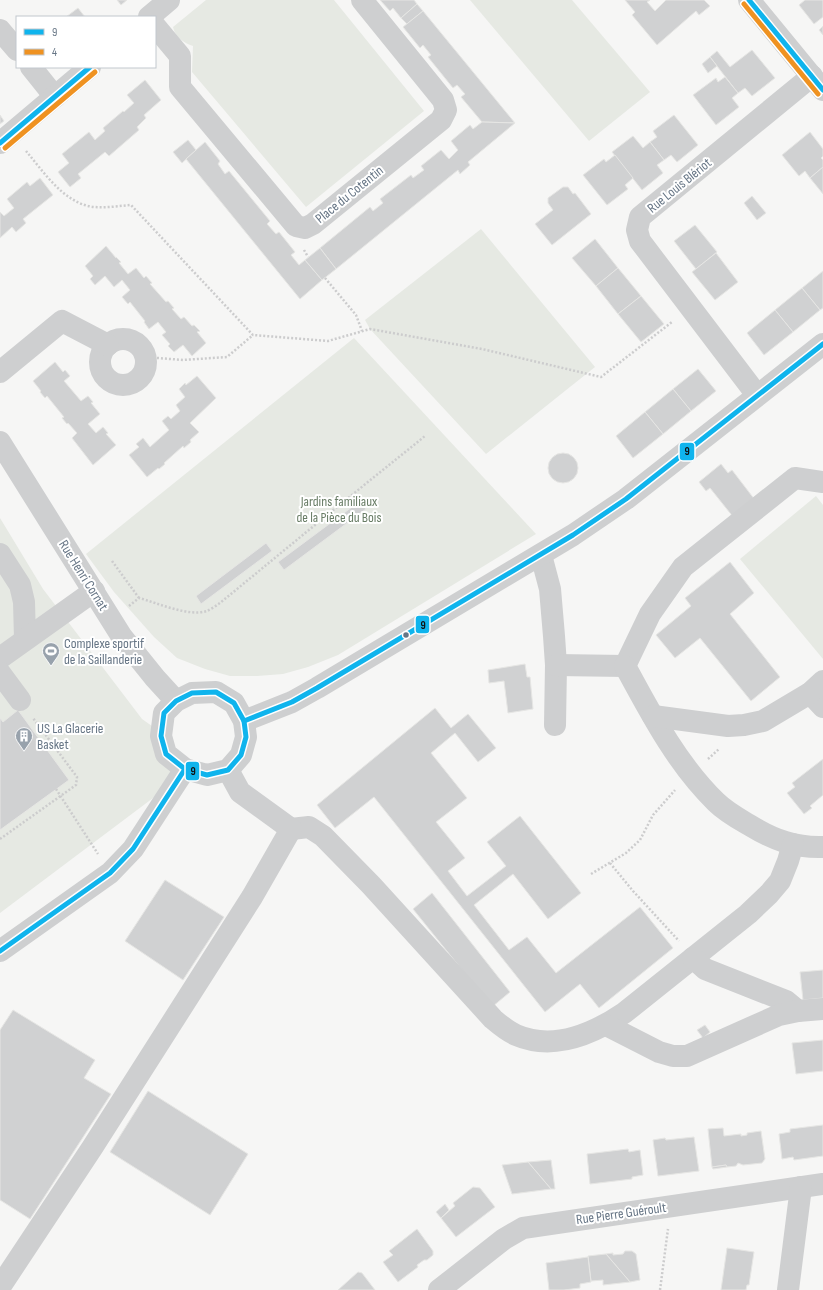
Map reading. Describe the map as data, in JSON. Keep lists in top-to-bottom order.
{
  "streets": {
    "street": [
      "Rue Louis Blériot",
      "Place du Cotentin",
      "Rue Henri Cornat",
      "Rue Pierre Guéroult"
    ]
  },
  "parks": ["Jardins familiaux de la Pièce du Bois"],
  "places": {
    "sports": ["Complexe sportif de la Saillanderie"],
    "building": ["US La Glacerie Basket"]
  },
  "lines": ["transit line 9", "transit line 4"],
  "legend": ["9", "4"]
}
